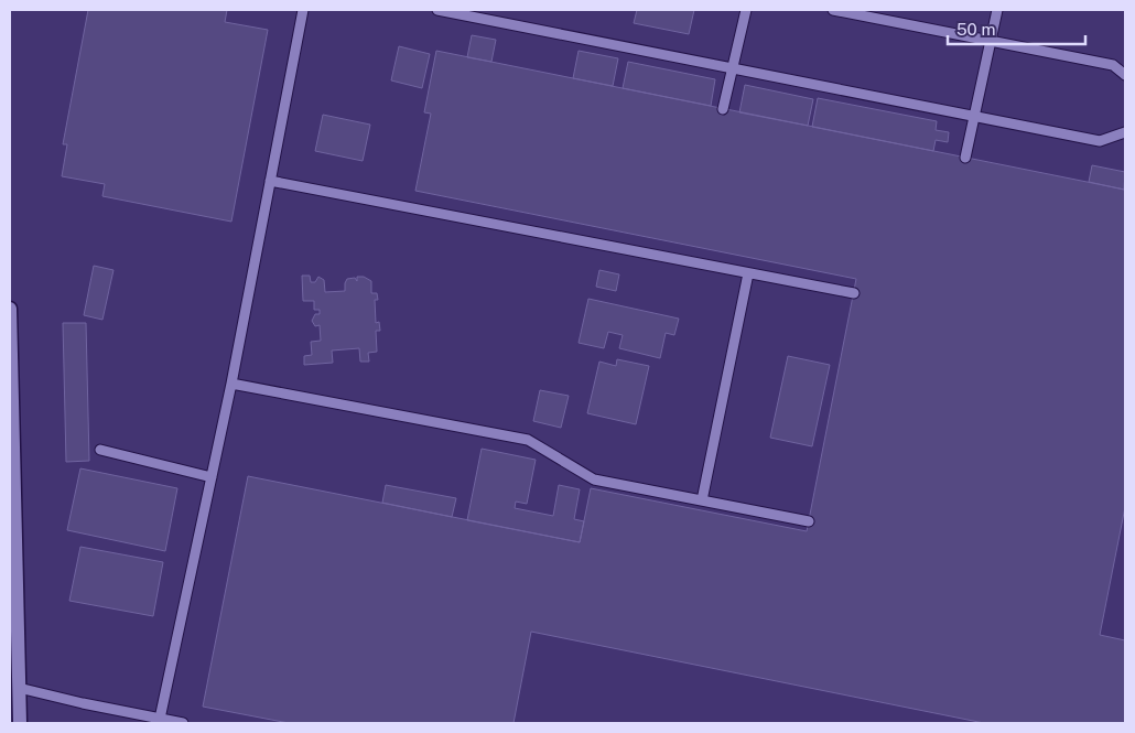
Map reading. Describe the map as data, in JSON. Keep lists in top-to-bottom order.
{
  "scale_bar": "50 m"
}
